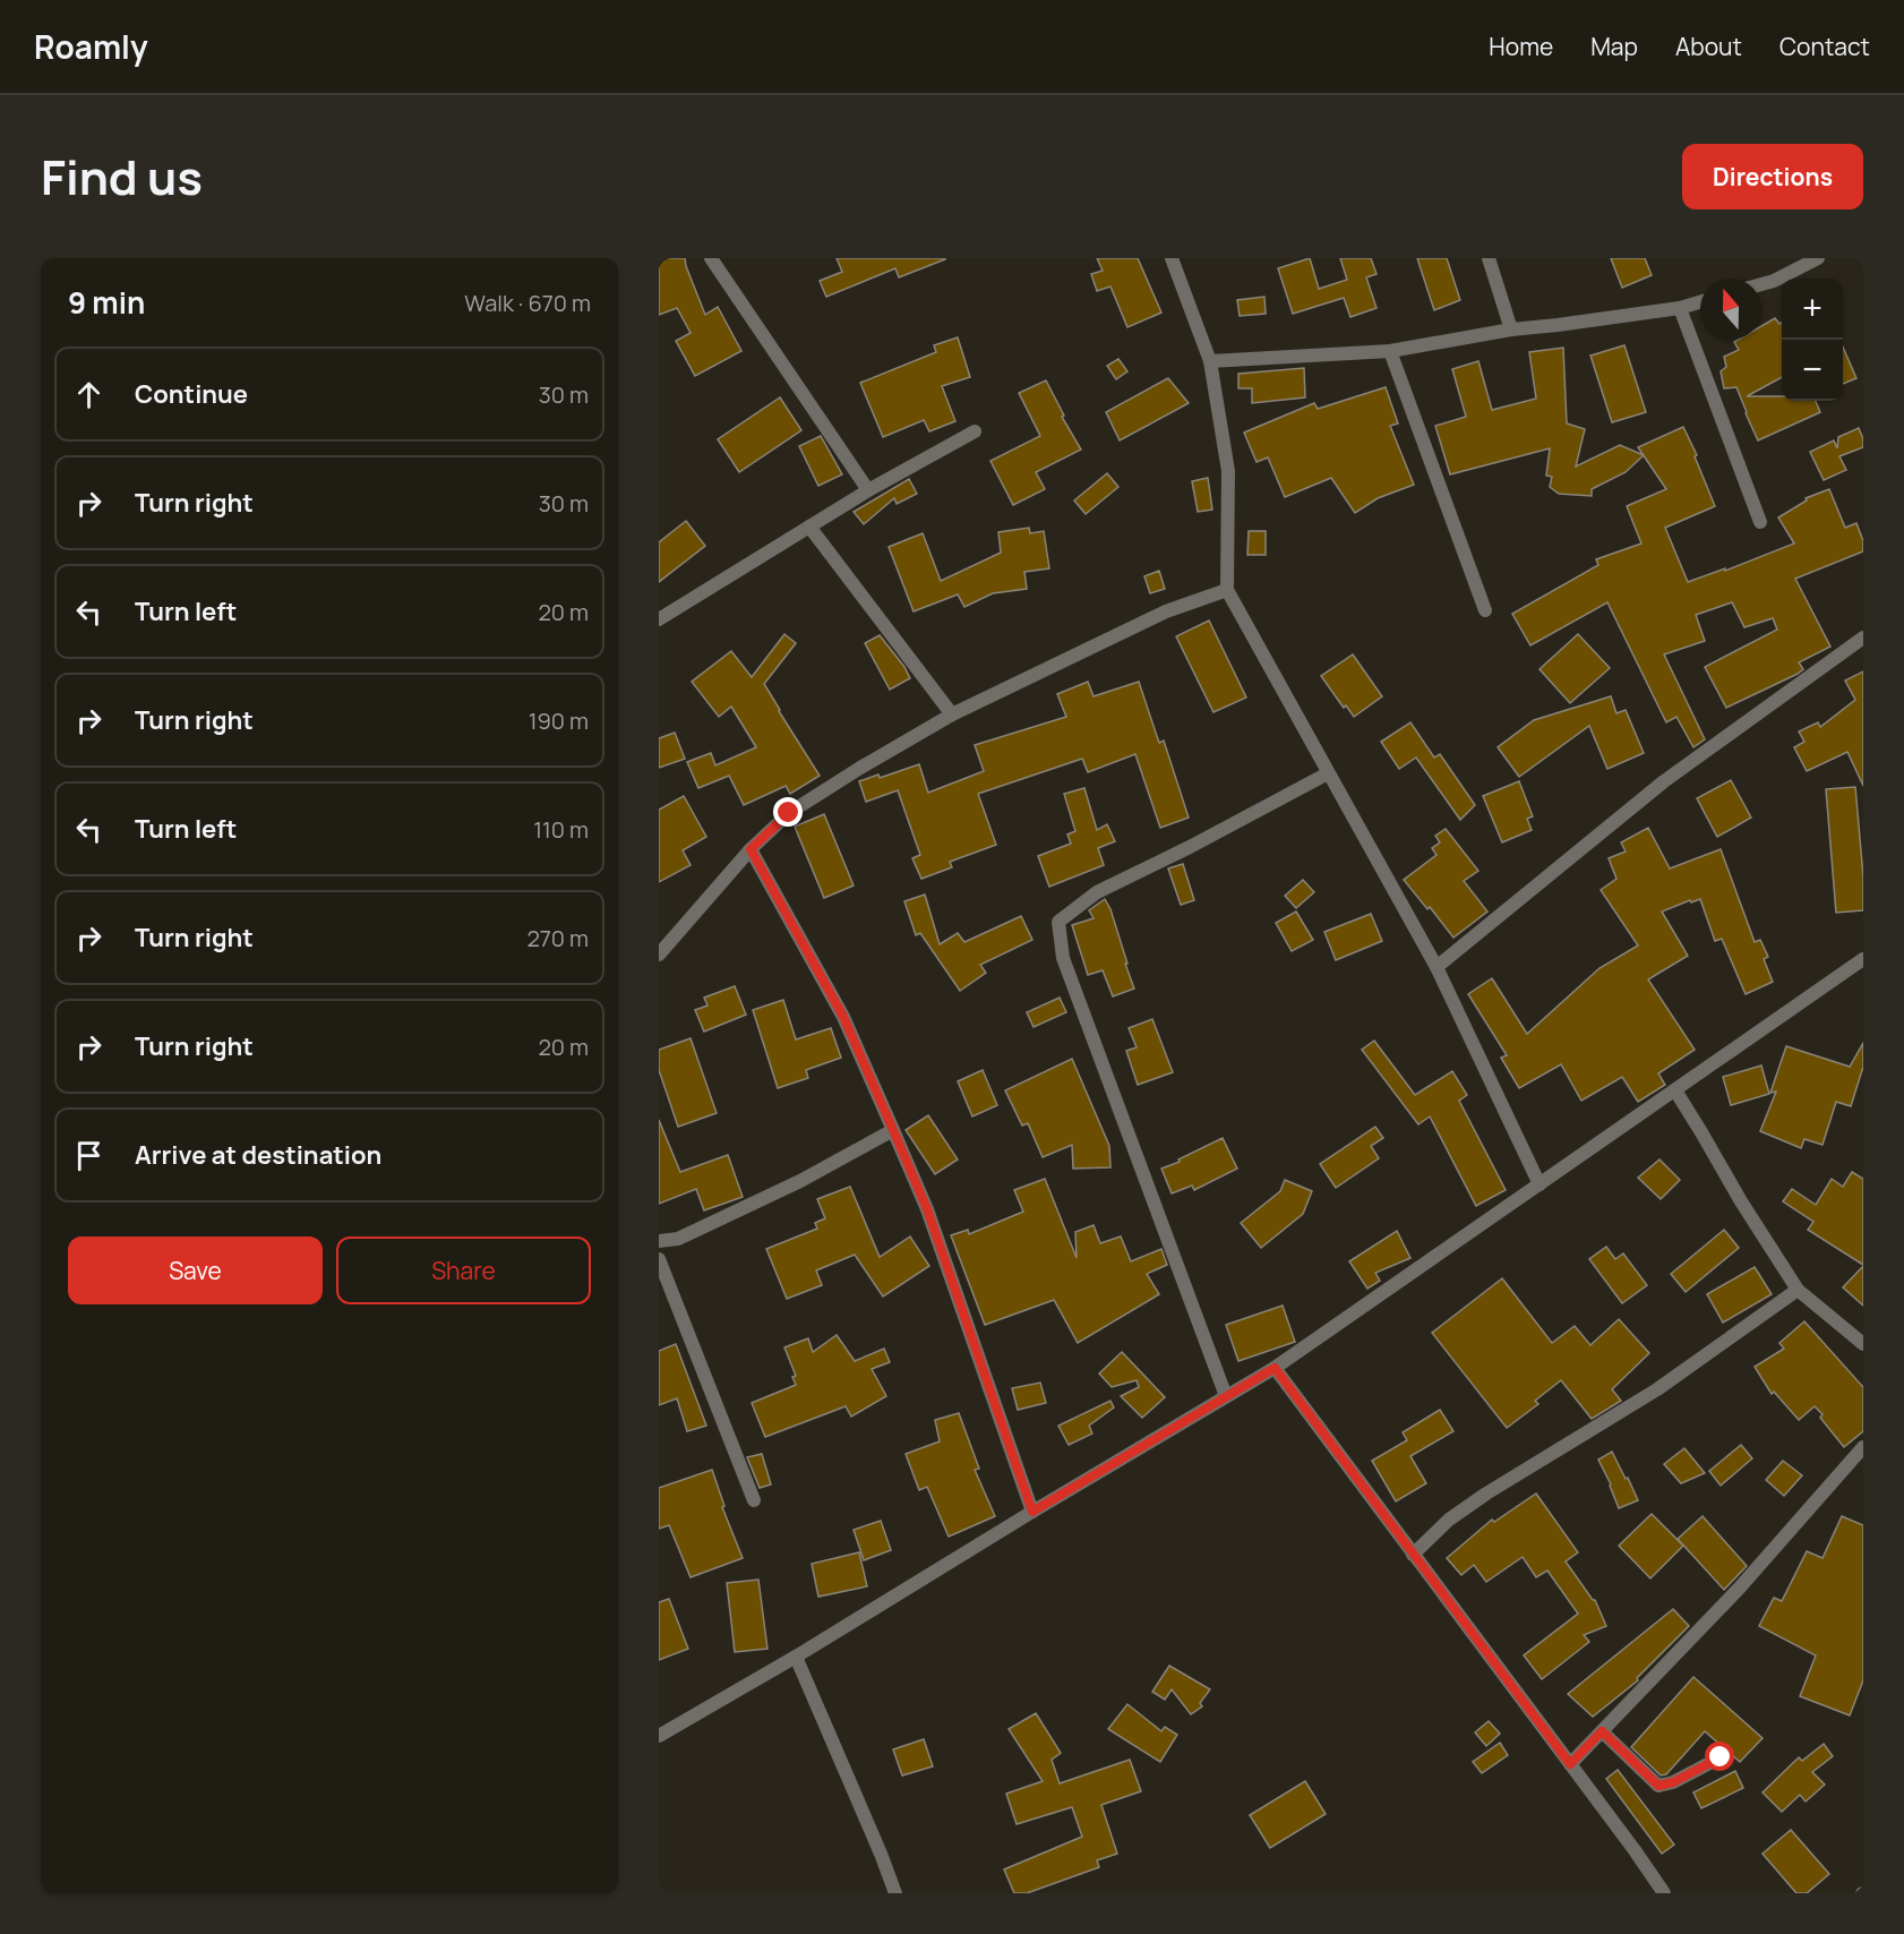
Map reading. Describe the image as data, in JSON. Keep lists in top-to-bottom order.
{
  "north": "top",
  "page": {
    "header": "Roamly",
    "nav": [
      "Home",
      "Map",
      "About",
      "Contact"
    ],
    "title": "Find us",
    "buttons": [
      "Directions",
      ["Save", "Share"]
    ],
    "heading": ["9 min", "Walk · 670 m"],
    "map_buttons": ["+", "−"],
    "list": [
      ["Continue", "30 m"],
      ["Turn right", "30 m"],
      ["Turn left", "20 m"],
      ["Turn right", "190 m"],
      ["Turn left", "110 m"],
      ["Turn right", "270 m"],
      ["Turn right", "20 m"],
      "Arrive at destination"
    ]
  }
}
